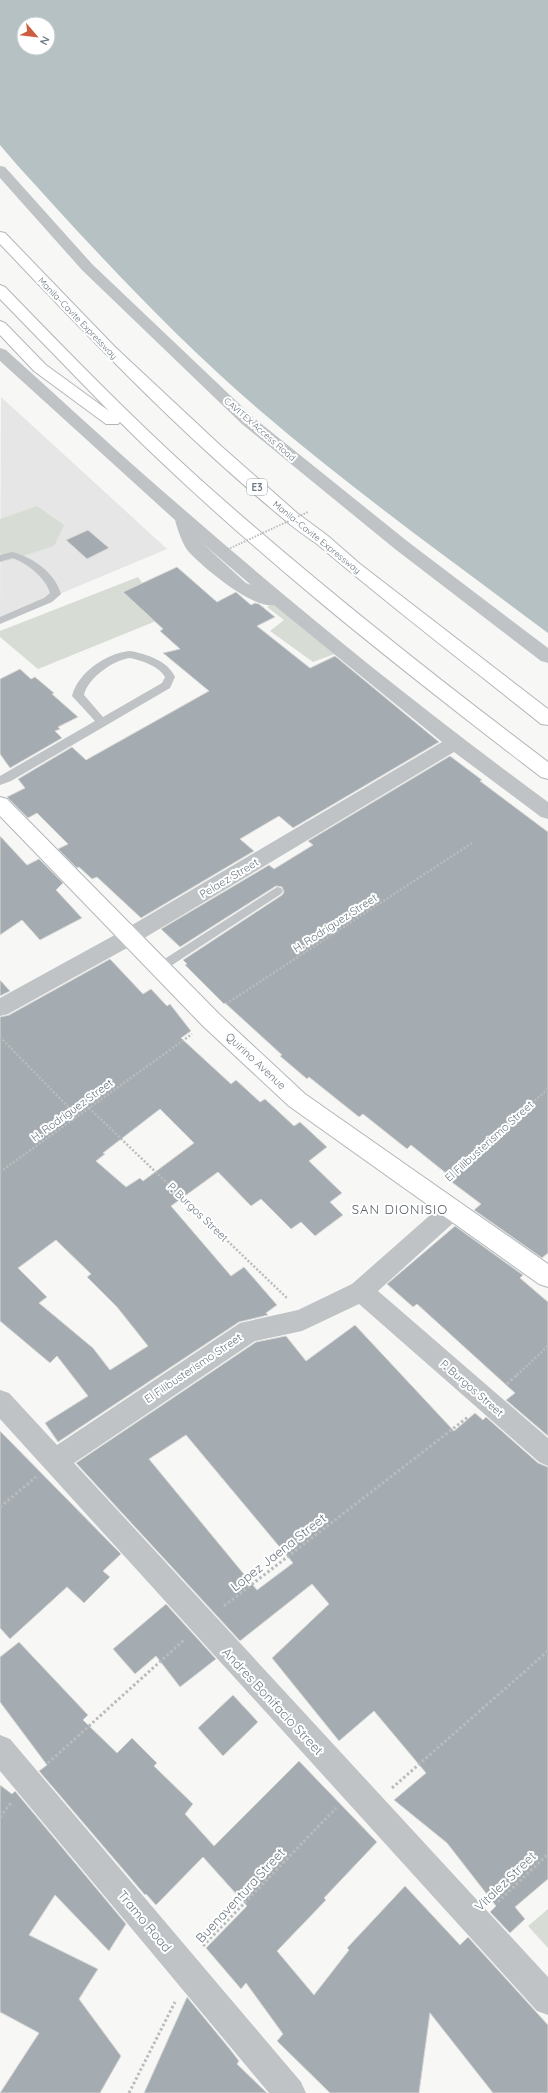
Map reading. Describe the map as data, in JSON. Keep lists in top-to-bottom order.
{
  "streets": {
    "main road": ["Manila–Cavite Expressway", "E3", "Quirino Avenue"],
    "street": [
      "CAVITEX Access Road",
      "Pelaez Street",
      "El Filibusterismo Street",
      "P. Burgos Street",
      "Andres Bonifacio Street",
      "Tramo Road"
    ],
    "path": [
      "H. Rodriguez Street",
      "Lopez Jaena Street",
      "Vitalez Street",
      "Buenaventura Street"
    ]
  },
  "crossings": [
    ["Pelaez Street", "Quirino Avenue"],
    ["H. Rodriguez Street", "Quirino Avenue"],
    ["H. Rodriguez Street", "P. Burgos Street"],
    ["Quirino Avenue", "El Filibusterismo Street"],
    ["El Filibusterismo Street", "P. Burgos Street"],
    ["El Filibusterismo Street", "Andres Bonifacio Street"],
    ["P. Burgos Street", "Lopez Jaena Street"],
    ["Lopez Jaena Street", "Andres Bonifacio Street"],
    ["Lopez Jaena Street", "Tramo Road"],
    ["Andres Bonifacio Street", "Vitalez Street"],
    ["Andres Bonifacio Street", "Buenaventura Street"],
    ["Buenaventura Street", "Tramo Road"]
  ],
  "districts": ["SAN DIONISIO"],
  "north": "bottom right"
}
